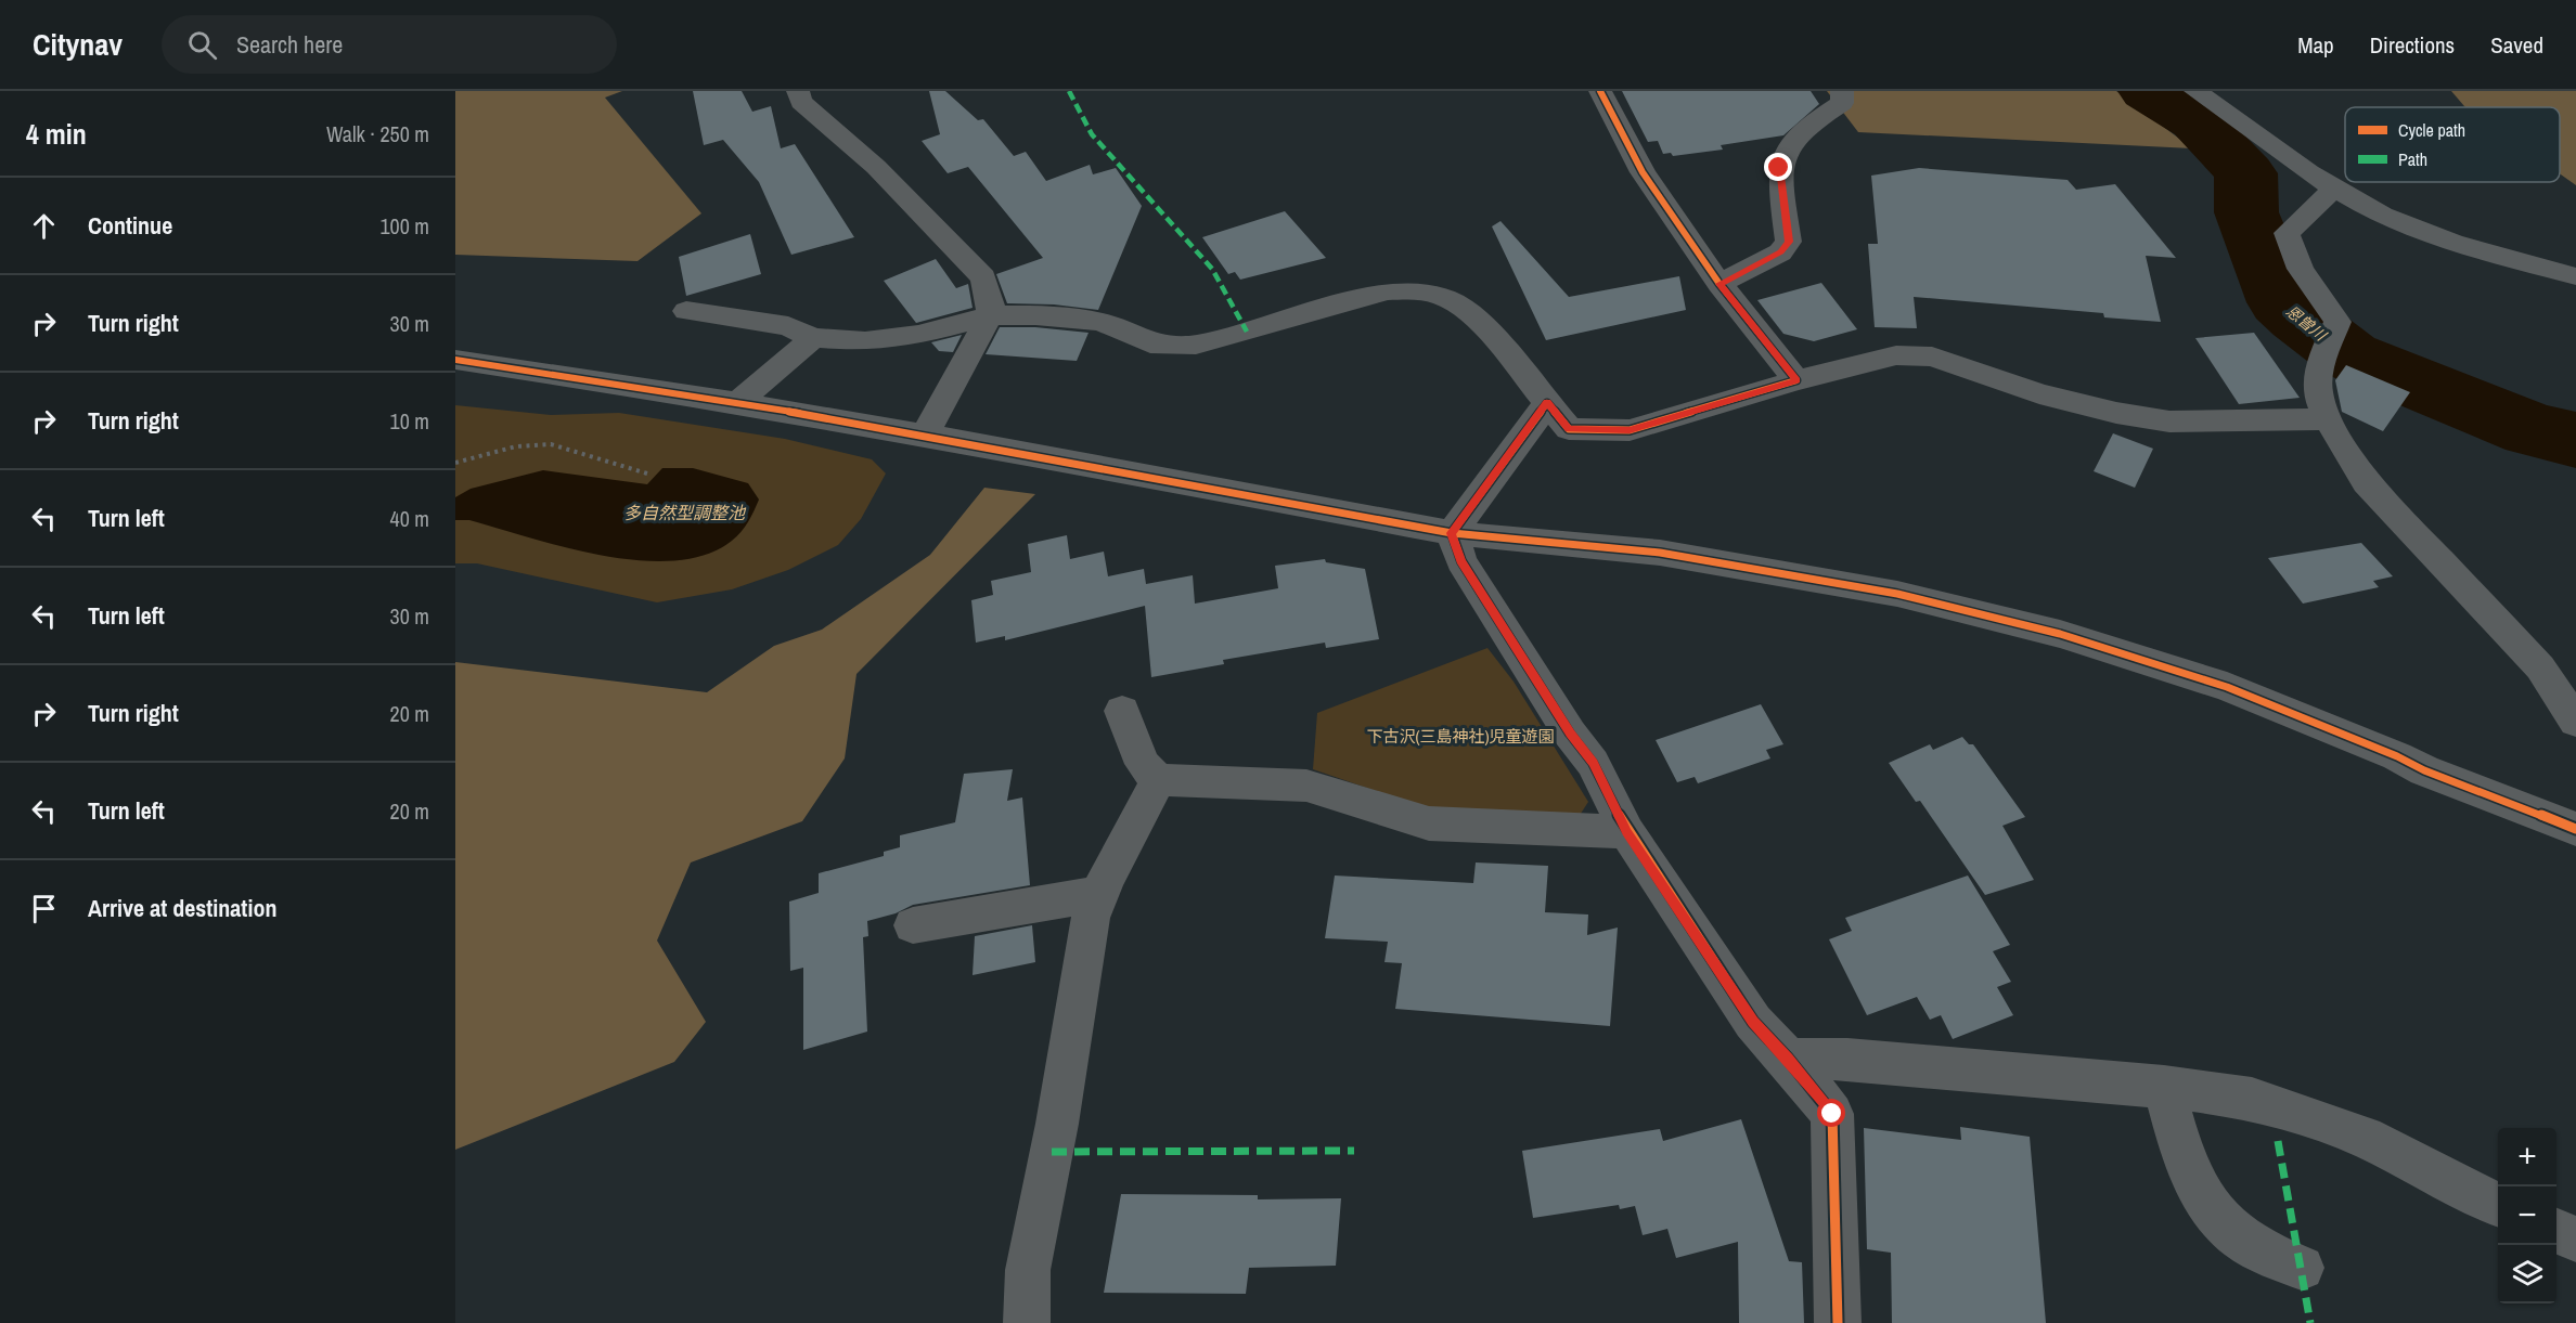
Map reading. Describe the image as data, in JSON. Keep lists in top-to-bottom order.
{
  "water": ["恩曽川", "多自然型調整池"],
  "parks": ["下古沢(三島神社)児童遊園"],
  "legend": ["Cycle path", "Path"],
  "page": {
    "header": "Citynav",
    "search": "Search here",
    "nav": ["Map", "Directions", "Saved"],
    "heading": ["4 min", "Walk · 250 m"],
    "list": [
      ["Continue", "100 m"],
      ["Turn right", "30 m"],
      ["Turn right", "10 m"],
      ["Turn left", "40 m"],
      ["Turn left", "30 m"],
      ["Turn right", "20 m"],
      ["Turn left", "20 m"],
      "Arrive at destination"
    ],
    "map_buttons": ["+", "−"]
  }
}
